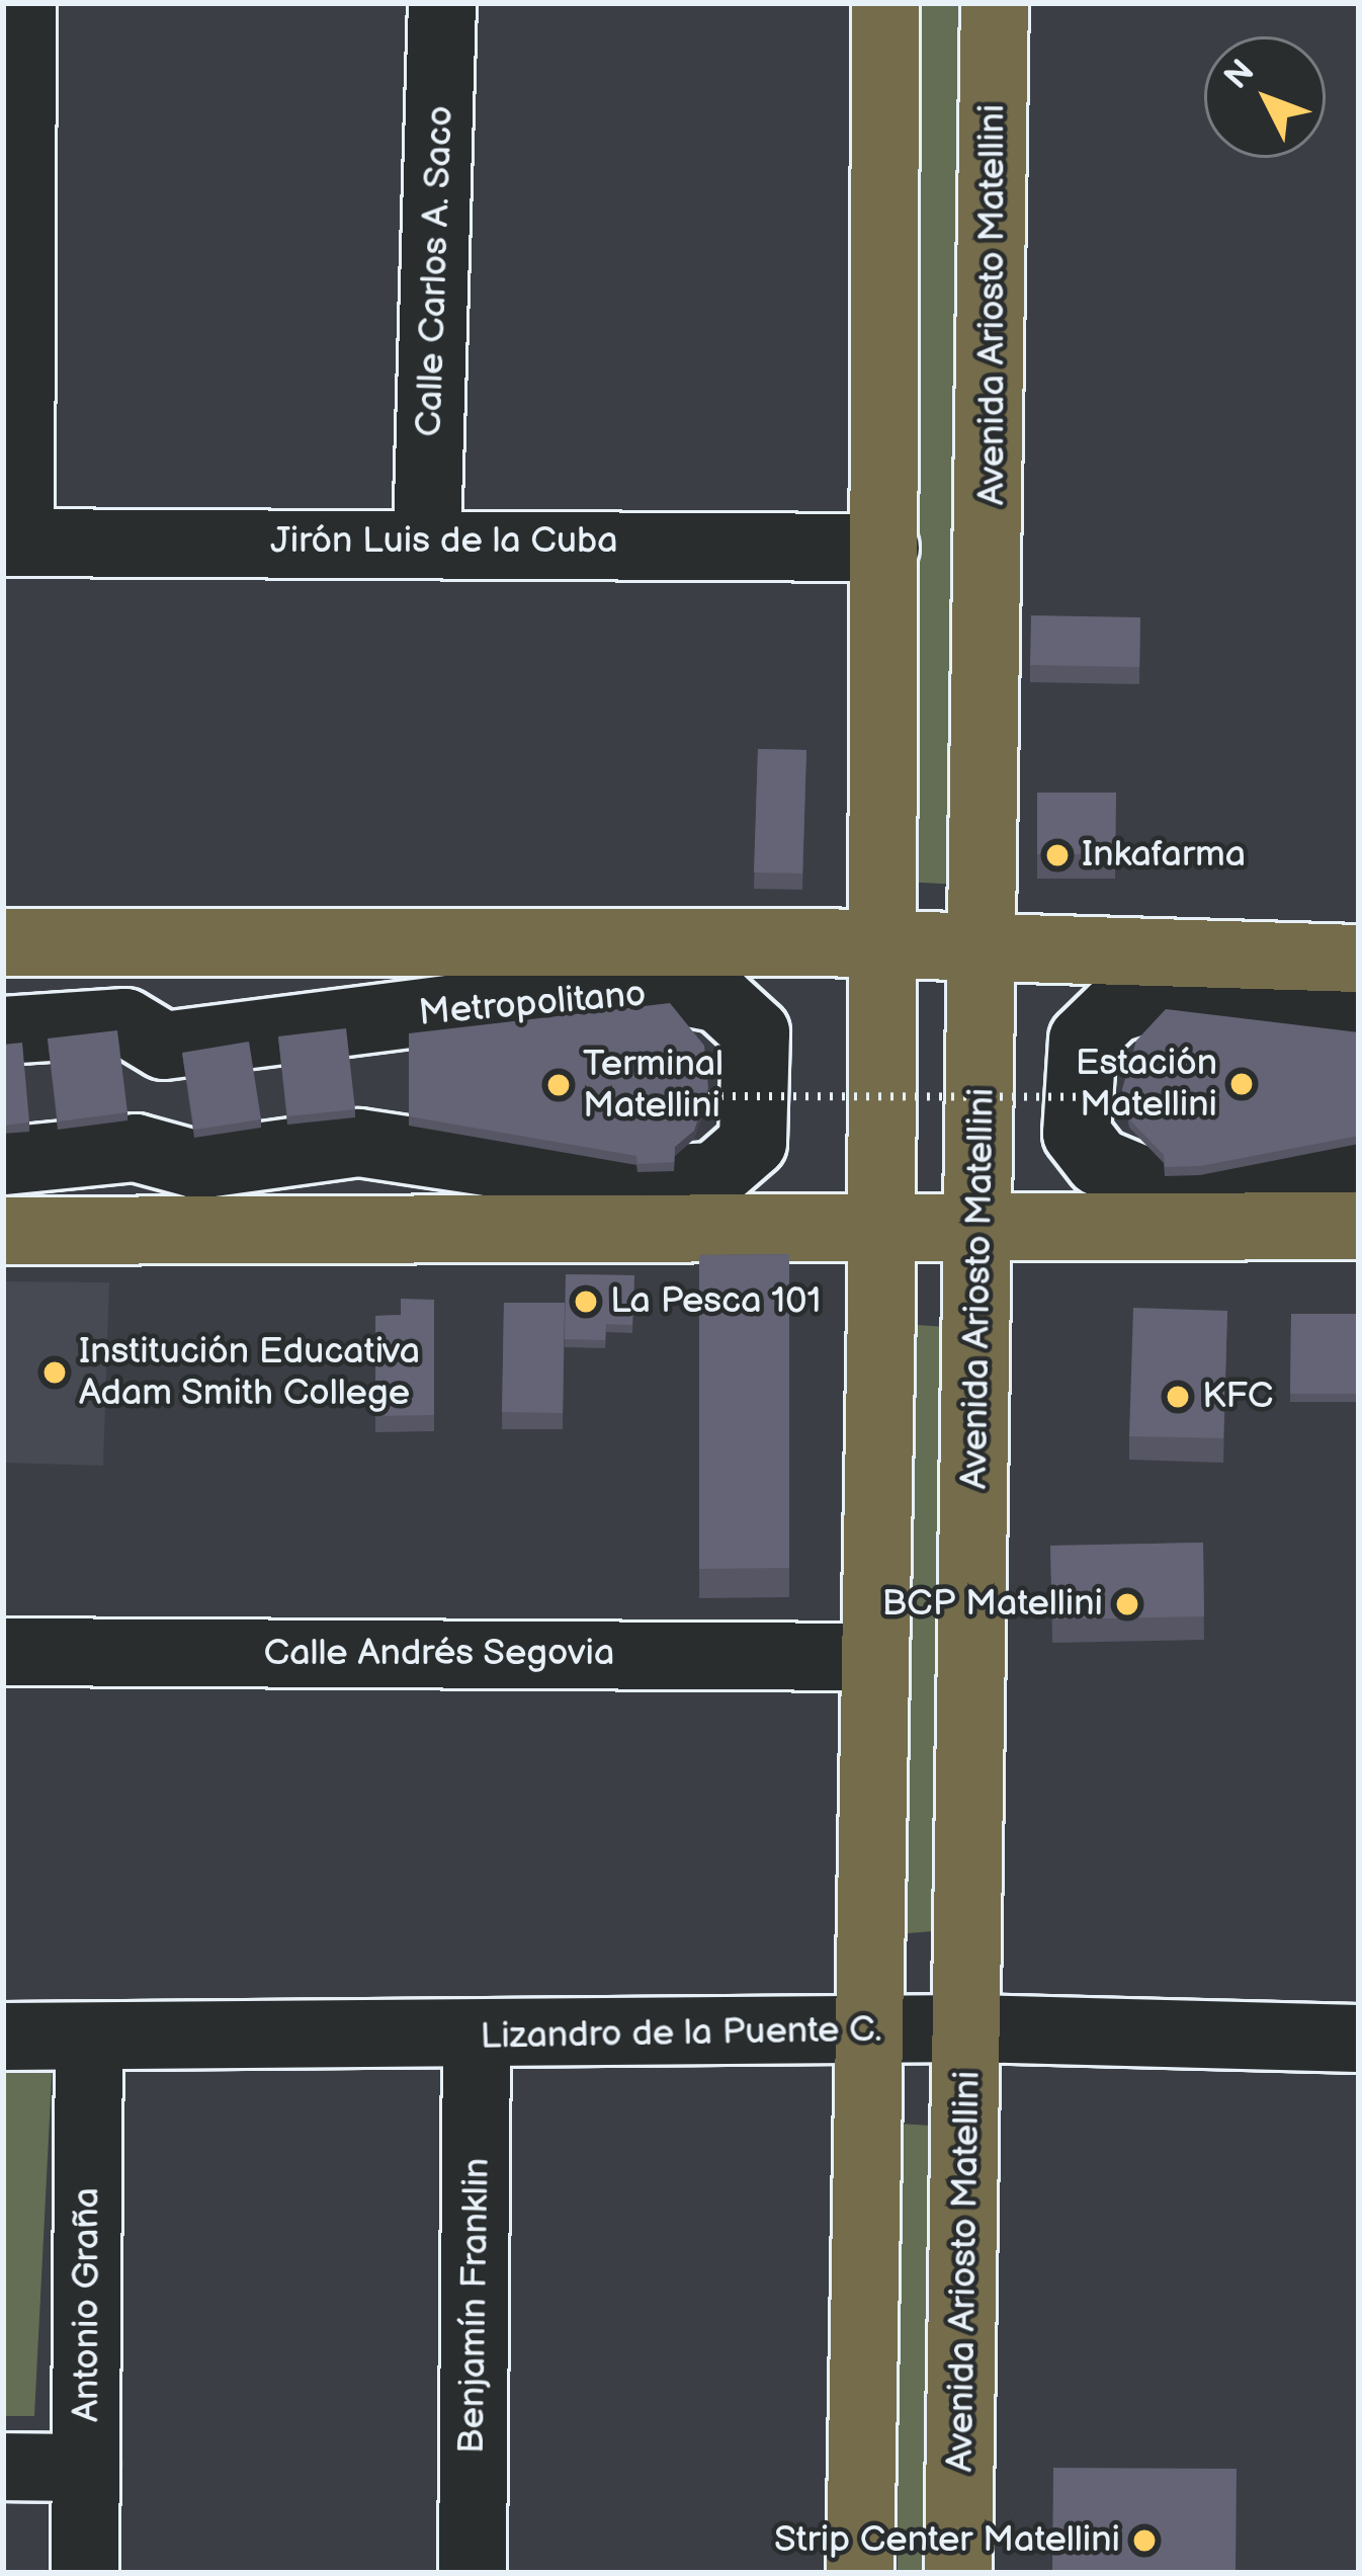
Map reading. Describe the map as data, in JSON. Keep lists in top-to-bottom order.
{
  "streets": {
    "main road": ["Avenida Ariosto Matellini"],
    "street": [
      "Calle Carlos A. Saco",
      "Jirón Luis de la Cuba",
      "Metropolitano",
      "Calle Andrés Segovia",
      "Lizandro de la Puente C.",
      "Antonio Graña",
      "Benjamín Franklin"
    ]
  },
  "crossings": [
    ["Calle Carlos A. Saco", "Jirón Luis de la Cuba"],
    ["Avenida Ariosto Matellini", "Lizandro de la Puente C."],
    ["Lizandro de la Puente C.", "Antonio Graña"],
    ["Lizandro de la Puente C.", "Benjamín Franklin"]
  ],
  "places": [
    "Inkafarma",
    "Estación Matellini",
    "Terminal Matellini",
    "La Pesca 101",
    "Institución Educativa Adam Smith College",
    "KFC",
    "BCP Matellini",
    "Strip Center Matellini"
  ],
  "north": "top left"
}
